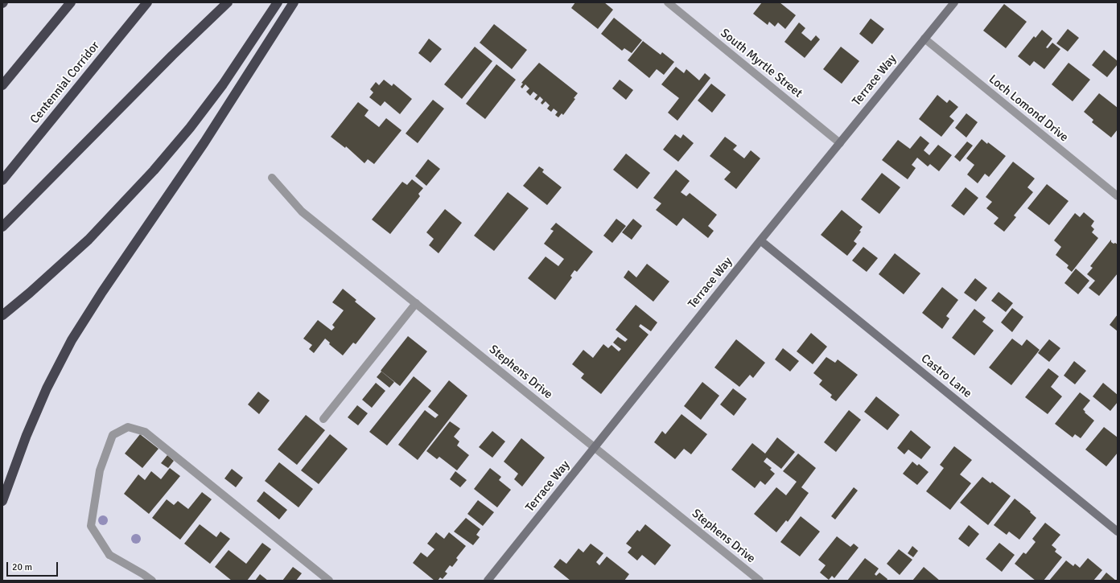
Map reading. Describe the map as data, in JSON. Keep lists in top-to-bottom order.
{
  "streets": {
    "highway": ["Centennial Corridor"],
    "street": [
      "South Myrtle Street",
      "Terrace Way",
      "Loch Lomond Drive",
      "Stephens Drive",
      "Castro Lane"
    ]
  },
  "crossings": [
    ["South Myrtle Street", "Terrace Way"],
    ["Terrace Way", "Loch Lomond Drive"],
    ["Terrace Way", "Stephens Drive"],
    ["Terrace Way", "Castro Lane"]
  ],
  "scale_bar": "20 m"
}
